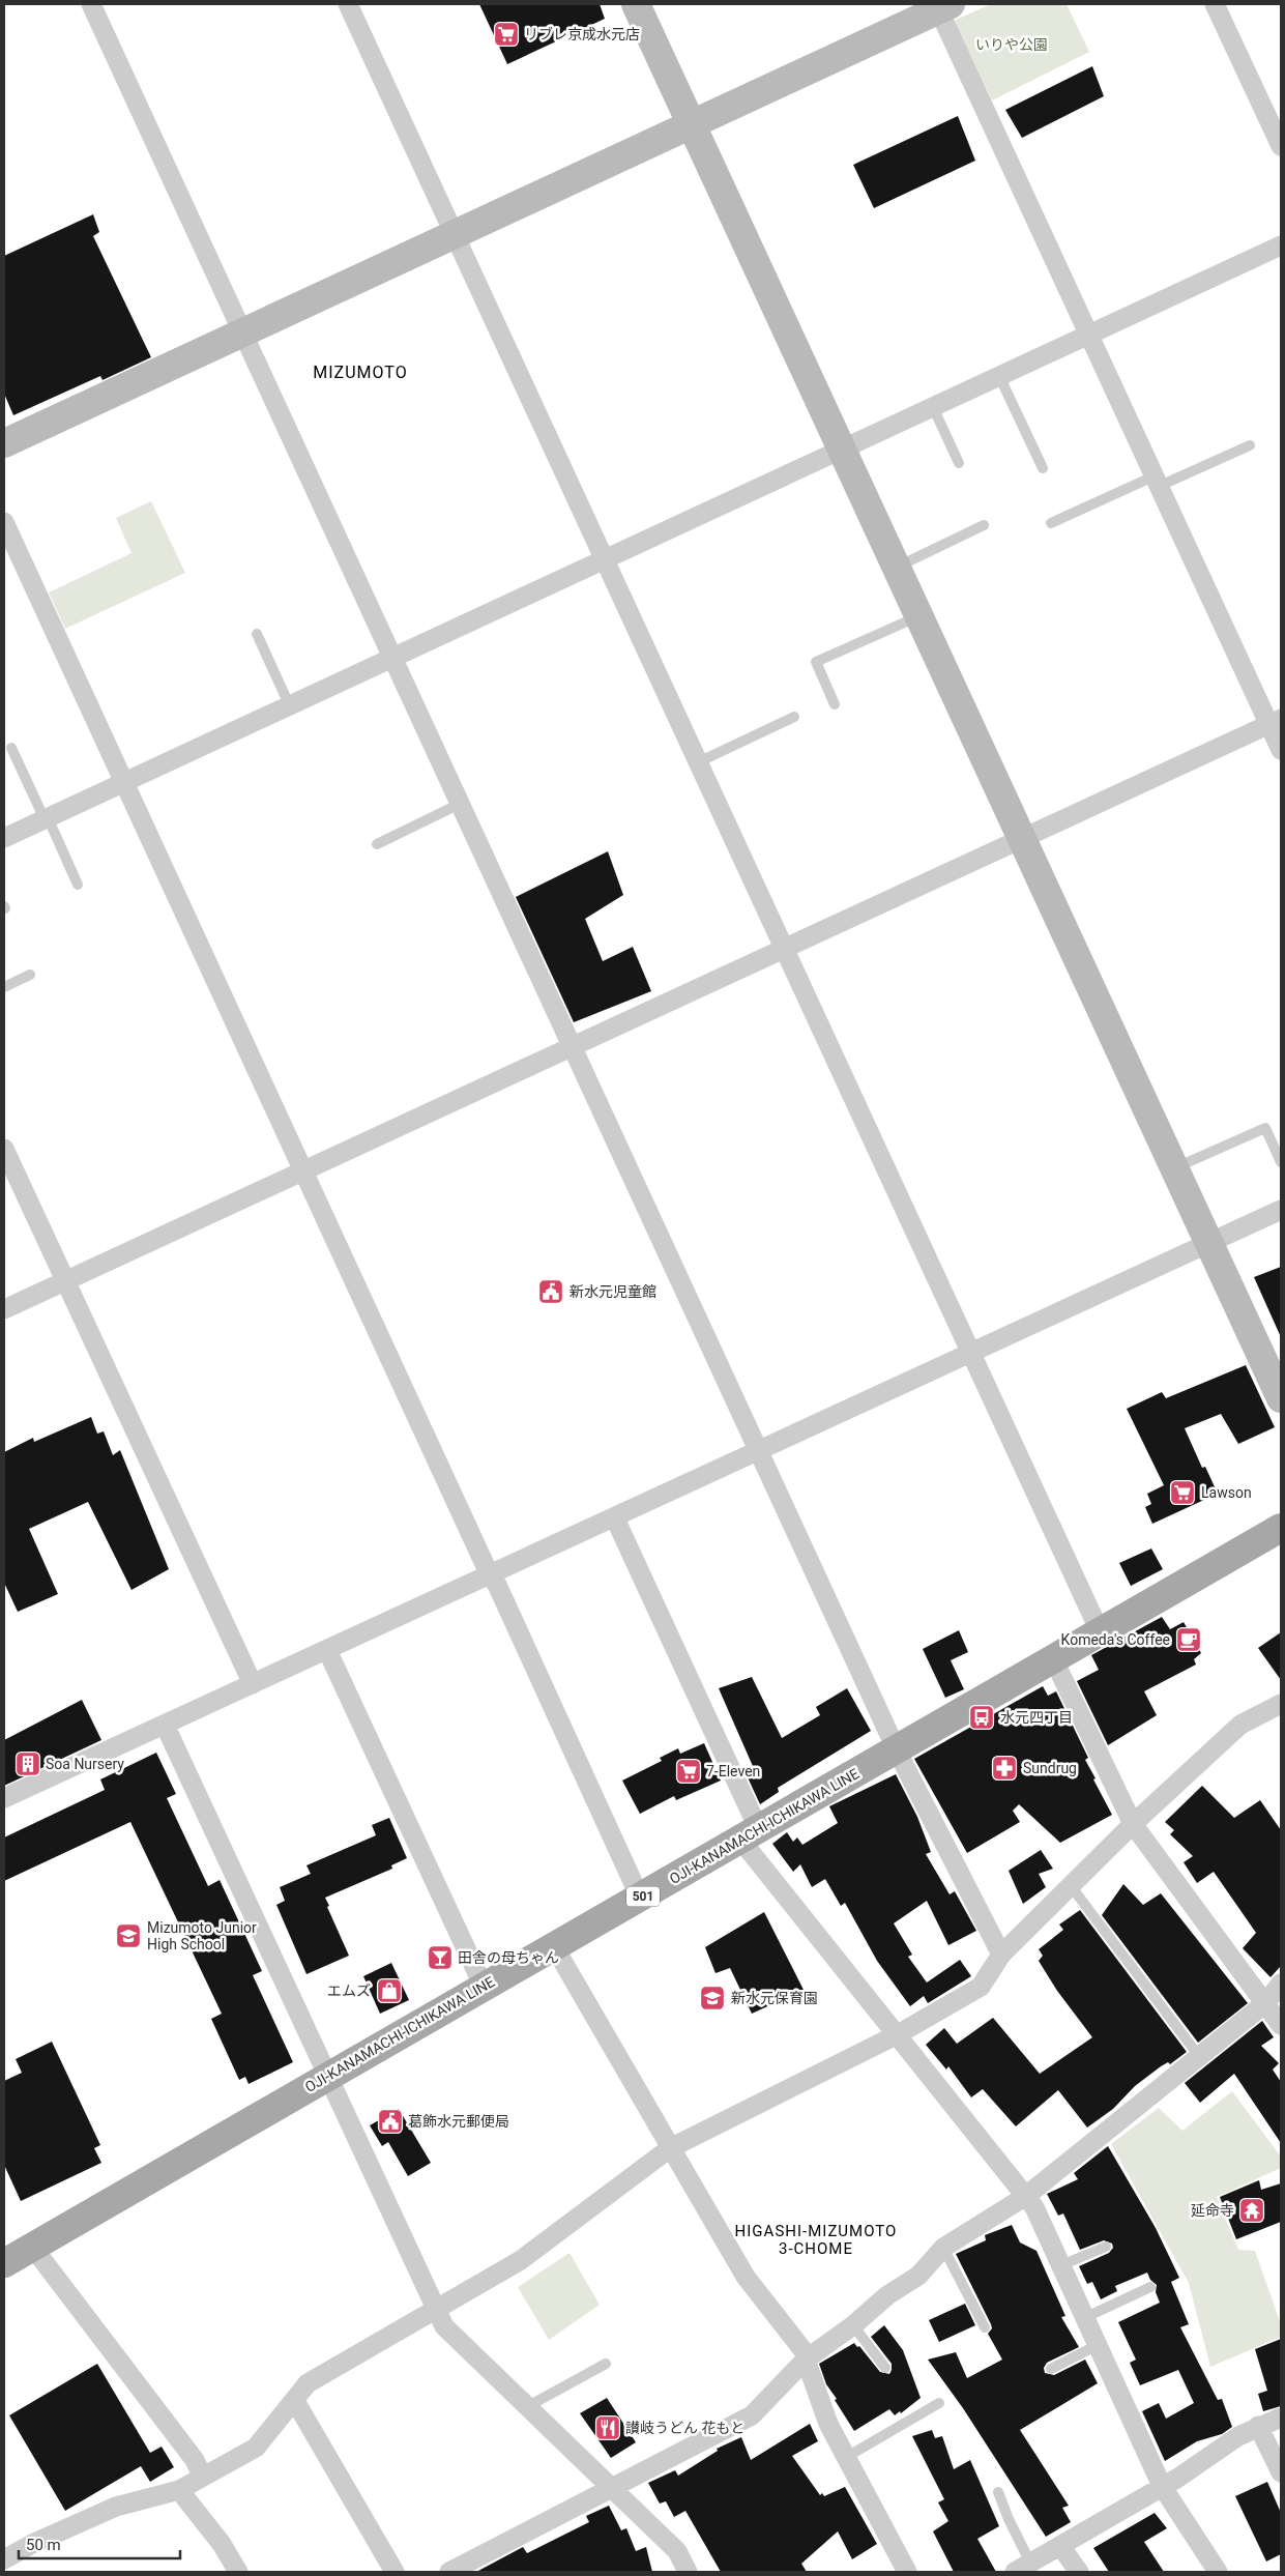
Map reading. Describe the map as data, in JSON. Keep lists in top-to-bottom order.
{
  "streets": {
    "main road": ["OJI-KANAMACHI-ICHIKAWA LINE", "501"]
  },
  "districts": ["MIZUMOTO", "HIGASHI-MIZUMOTO 3-CHOME"],
  "parks": ["いりや公園"],
  "places": {
    "supermarket": ["リブレ京成水元店", "Lawson", "7-Eleven"],
    "public building": ["新水元児童館", "葛飾水元郵便局"],
    "cafe": ["Komeda's Coffee"],
    "bus stop": ["水元四丁目"],
    "building": ["Soa Nursery"],
    "pharmacy": ["Sundrug"],
    "school or university": ["Mizumoto Junior High School", "新水元保育園"],
    "bar": ["田舎の母ちゃん"],
    "shop": ["エムズ"],
    "temple": ["延命寺"],
    "restaurant": ["讃岐うどん 花もと"]
  },
  "scale_bar": "50 m"
}
